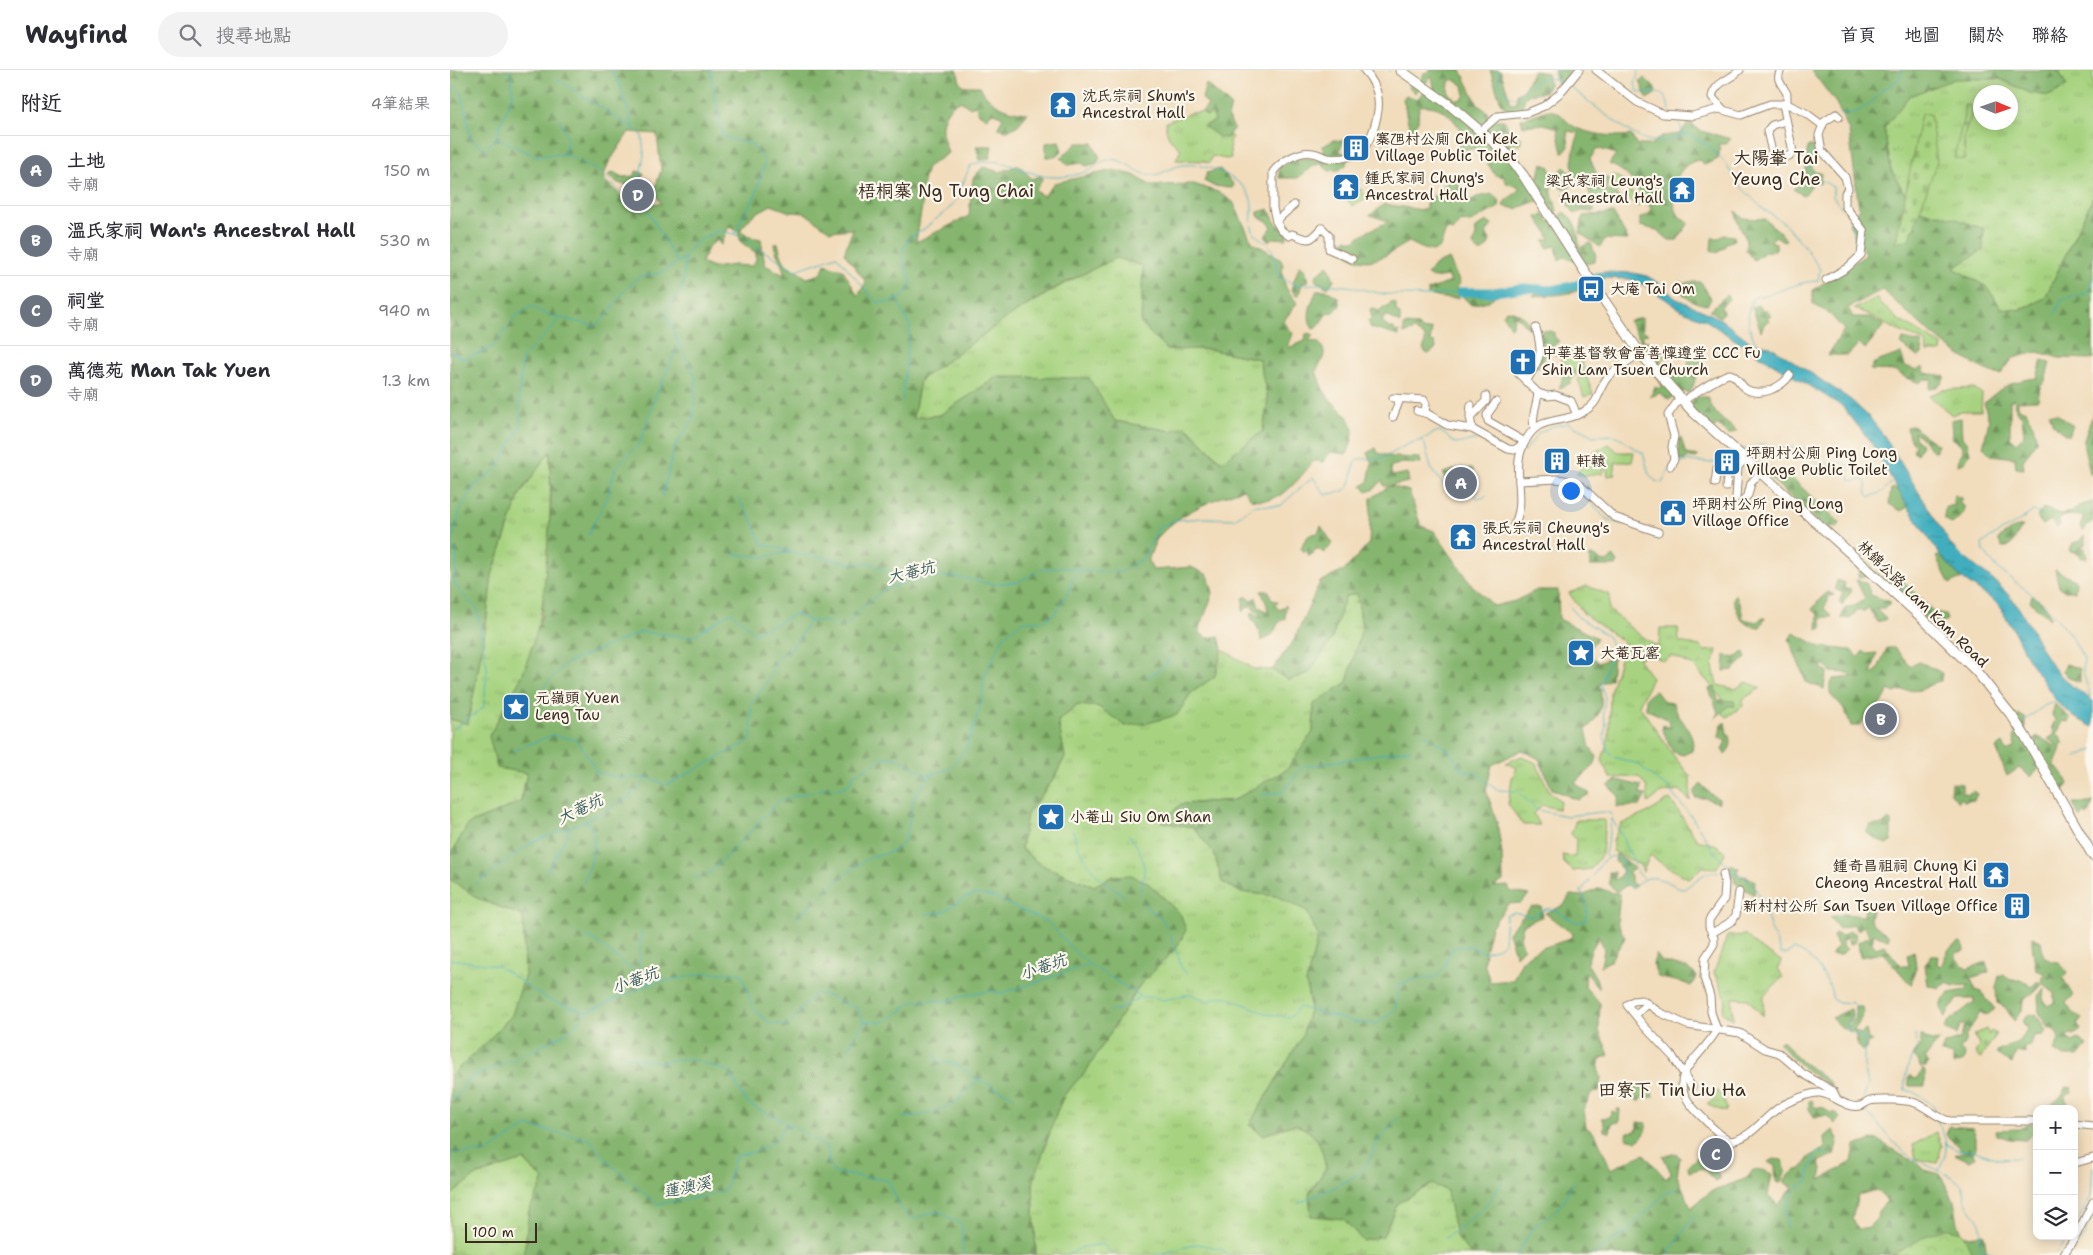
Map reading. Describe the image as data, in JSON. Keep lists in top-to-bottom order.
{
  "streets": {
    "main road": ["林錦公路 Lam Kam Road"]
  },
  "districts": ["大陽輋 Tai Yeung Che", "梧桐寨 Ng Tung Chai", "田寮下 Tin Liu Ha"],
  "water": ["大菴坑", "小菴坑", "蓮澳溪"],
  "places": {
    "temple": [
      "沈氏宗祠 Shum's Ancestral Hall",
      "鍾氏家祠 Chung's Ancestral Hall",
      "梁氏家祠 Leung's Ancestral Hall",
      "張氏宗祠 Cheung's Ancestral Hall",
      "鍾奇昌祖祠 Chung Ki Cheong Ancestral Hall"
    ],
    "building": [
      "寨乪村公廁 Chai Kek Village Public Toilet",
      "軒轅",
      "坪朗村公廁 Ping Long Village Public Toilet",
      "新村村公所 San Tsuen Village Office"
    ],
    "bus stop": ["大庵 Tai Om"],
    "church": ["中華基督教會富善懍遵堂 CCC Fu Shin Lam Tsuen Church"],
    "public building": ["坪朗村公所 Ping Long Village Office"],
    "place": ["大菴瓦窰", "元嶺頭 Yuen Leng Tau", "小菴山 Siu Om Shan"]
  },
  "scale_bar": "100 m",
  "north": "right",
  "page": {
    "header": "Wayfind",
    "search": "搜尋地點",
    "nav": [
      "首頁",
      "地圖",
      "關於",
      "聯絡"
    ],
    "heading": ["附近", "4筆結果"],
    "list": [
      {
        "mark": "A",
        "name": "土地",
        "note": "寺廟",
        "value": "150 m"
      },
      {
        "mark": "B",
        "name": "溫氏家祠 Wan's Ancestral Hall",
        "note": "寺廟",
        "value": "530 m"
      },
      {
        "mark": "C",
        "name": "祠堂",
        "note": "寺廟",
        "value": "940 m"
      },
      {
        "mark": "D",
        "name": "萬德苑 Man Tak Yuen",
        "note": "寺廟",
        "value": "1.3 km"
      }
    ],
    "pins": [
      "D",
      "A",
      "B",
      "C"
    ],
    "map_buttons": ["+", "−"],
    "scale": "100 m"
  }
}
